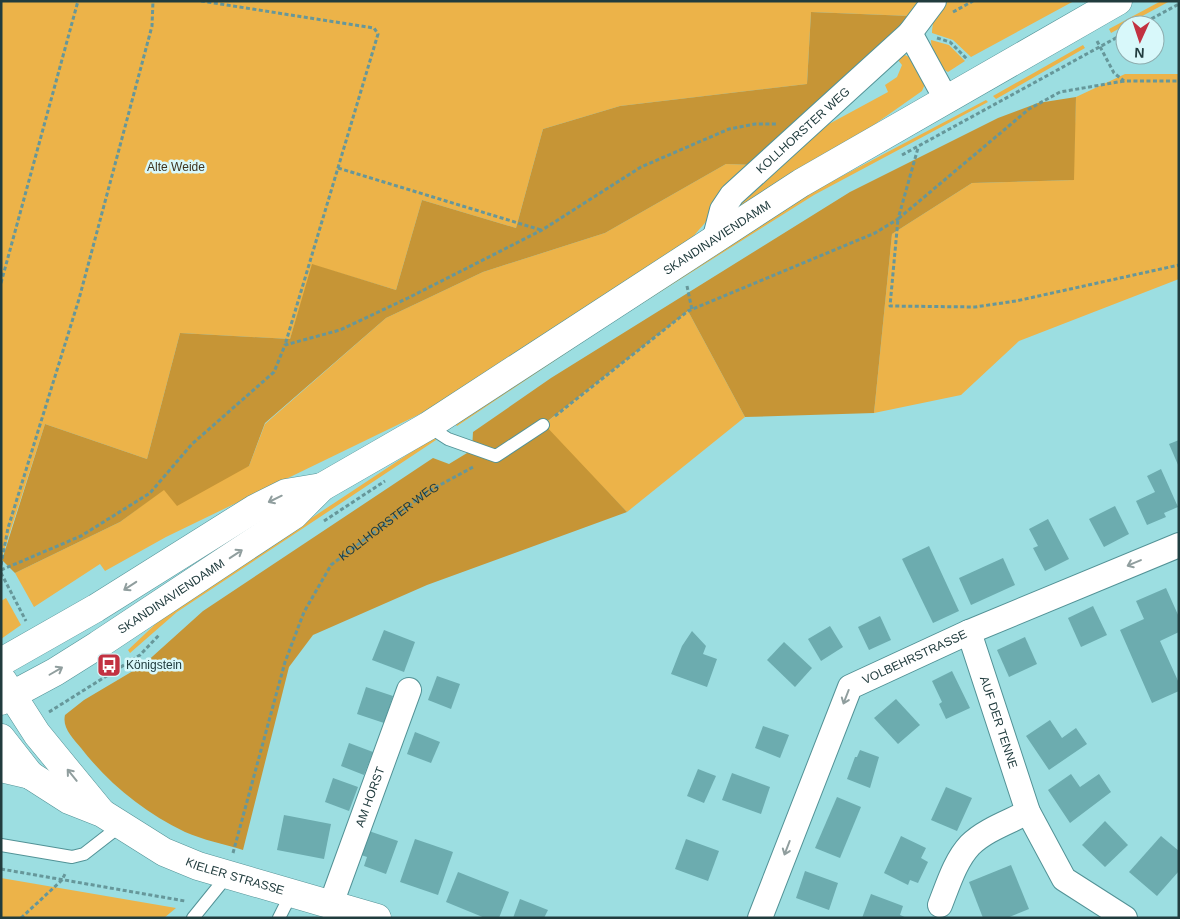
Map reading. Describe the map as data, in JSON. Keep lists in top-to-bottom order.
{
  "streets": {
    "main road": ["SKANDINAVIENDAMM", "KIELER STRASSE"],
    "street": [
      "KOLLHORSTER WEG",
      "VOLBEHRSTRASSE",
      "AUF DER TENNE",
      "AM HORST"
    ]
  },
  "crossings": [
    ["KOLLHORSTER WEG", "SKANDINAVIENDAMM"],
    ["KOLLHORSTER WEG", "KIELER STRASSE"],
    ["SKANDINAVIENDAMM", "KIELER STRASSE"],
    ["VOLBEHRSTRASSE", "AUF DER TENNE"],
    ["AM HORST", "KIELER STRASSE"]
  ],
  "one_way": ["VOLBEHRSTRASSE"],
  "parks": ["Alte Weide"],
  "places": {
    "bus stop": ["Königstein"]
  },
  "north": "bottom"
}
